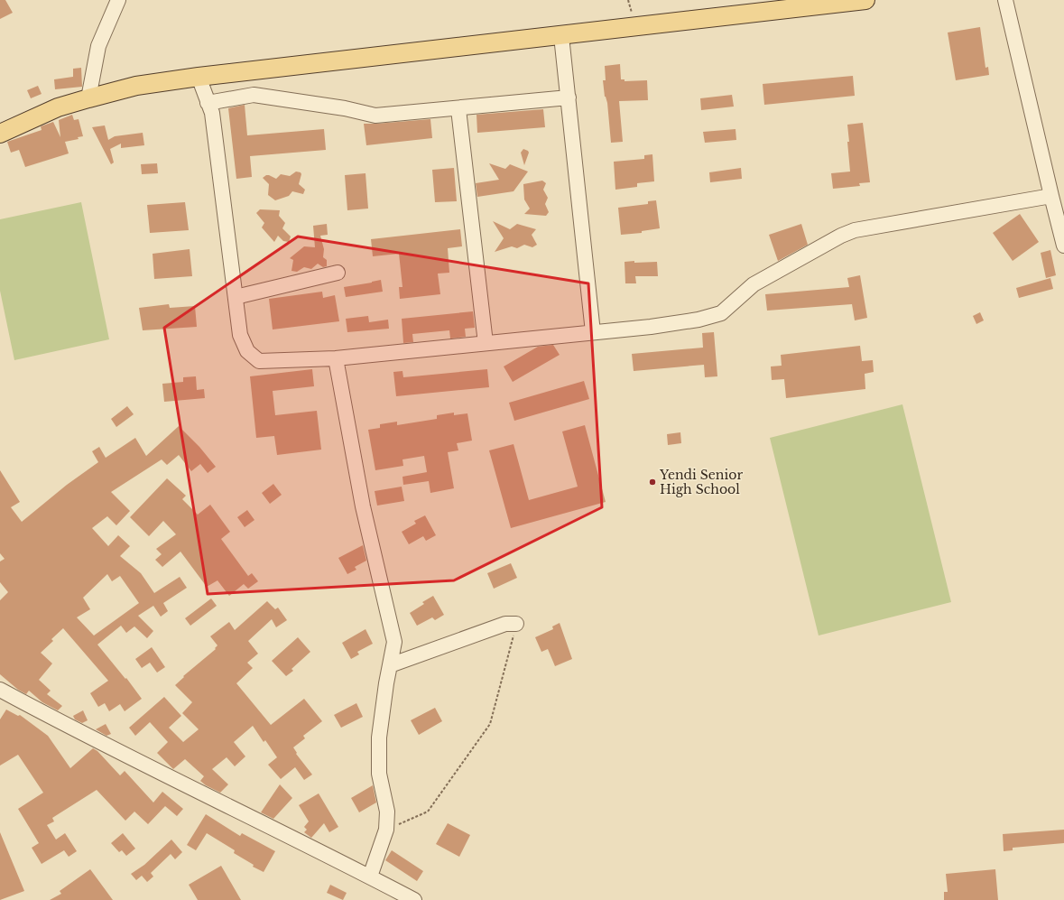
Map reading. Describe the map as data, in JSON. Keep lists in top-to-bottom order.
{
  "places": ["Yendi Senior High School"]
}
